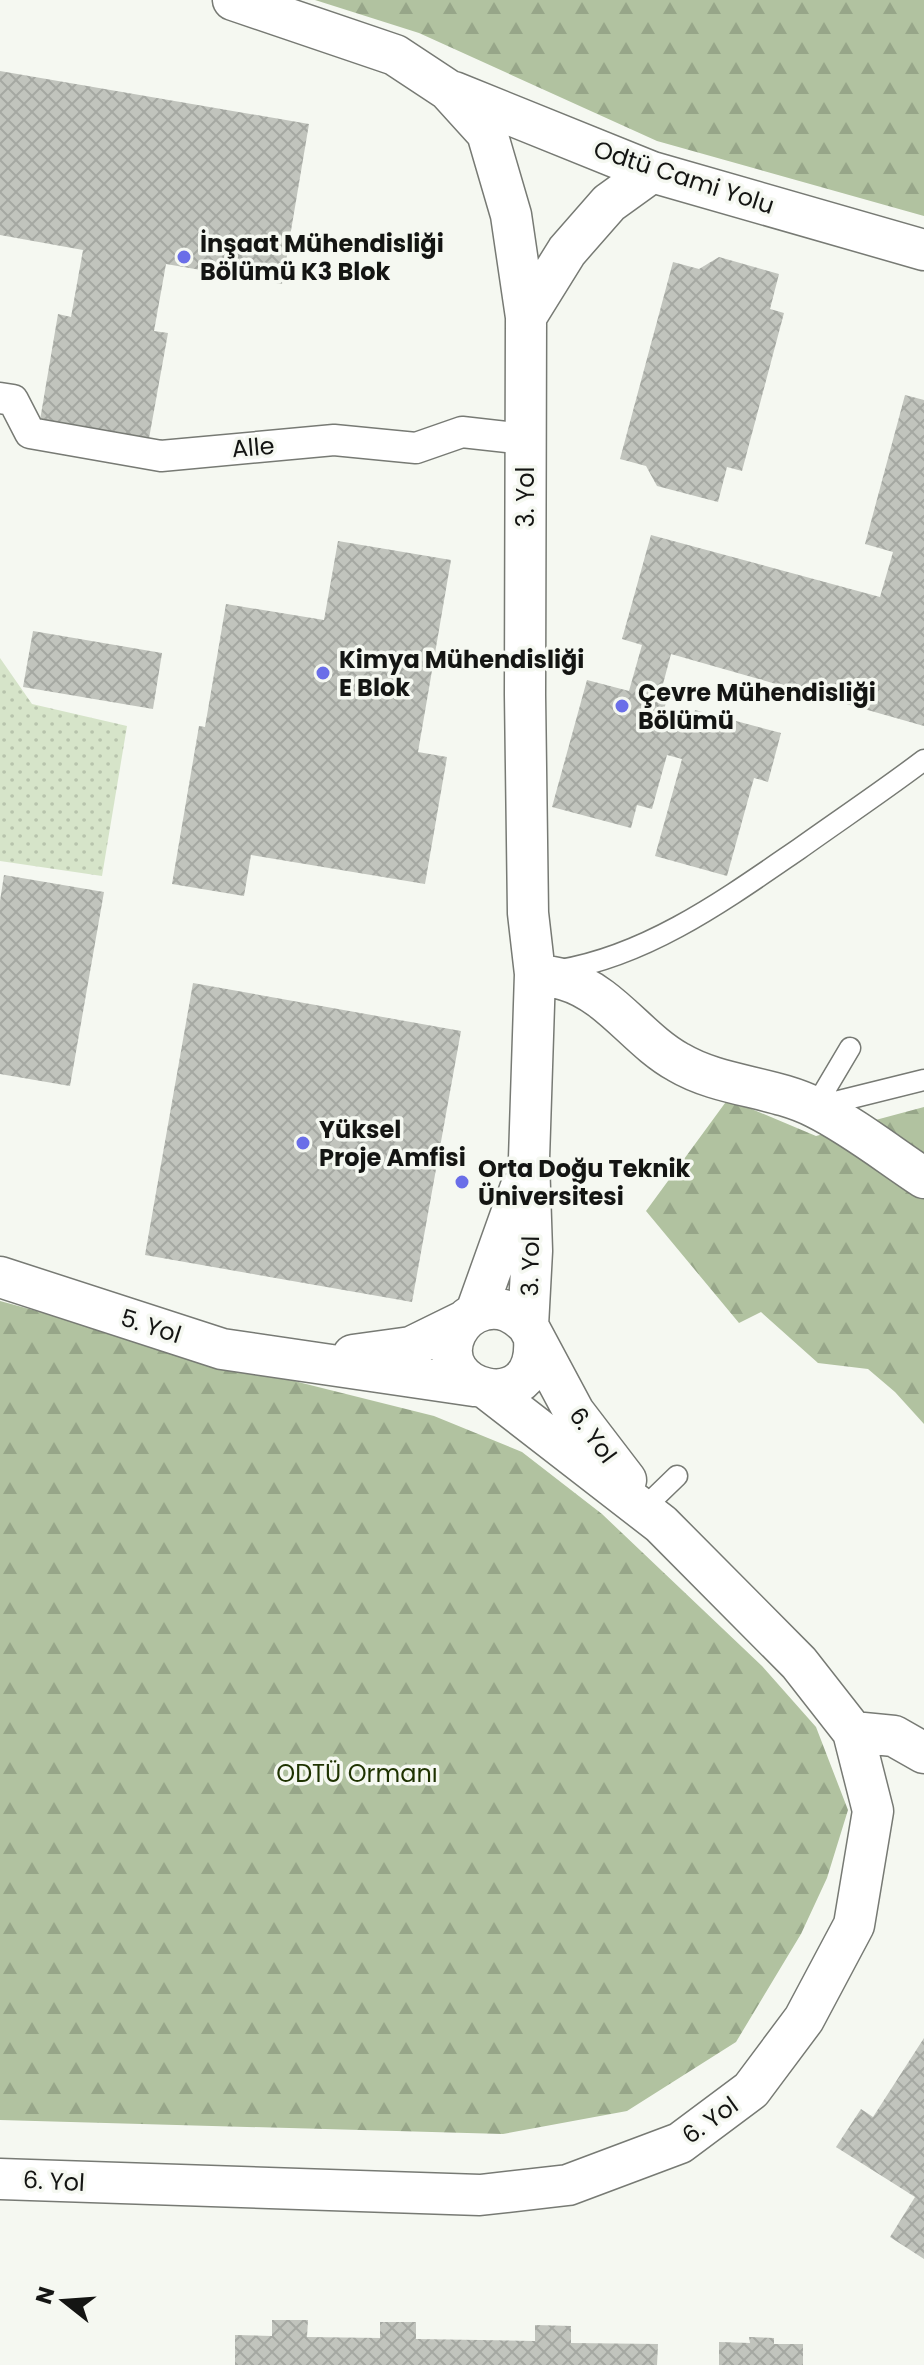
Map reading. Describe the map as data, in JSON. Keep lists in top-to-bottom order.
{
  "streets": {
    "street": [
      "Odtü Cami Yolu",
      "Alle",
      "3. Yol",
      "5. Yol",
      "6. Yol"
    ]
  },
  "crossings": [
    ["Odtü Cami Yolu", "3. Yol"],
    ["Alle", "3. Yol"],
    ["3. Yol", "5. Yol"],
    ["3. Yol", "6. Yol"],
    ["5. Yol", "6. Yol"]
  ],
  "parks": ["ODTÜ Ormanı"],
  "places": [
    "İnşaat Mühendisliği Bölümü K3 Blok",
    "Kimya Mühendisliği E Blok",
    "Çevre Mühendisliği Bölümü",
    "Yüksel Proje Amfisi",
    "Orta Doğu Teknik Üniversitesi"
  ],
  "north": "left"
}
